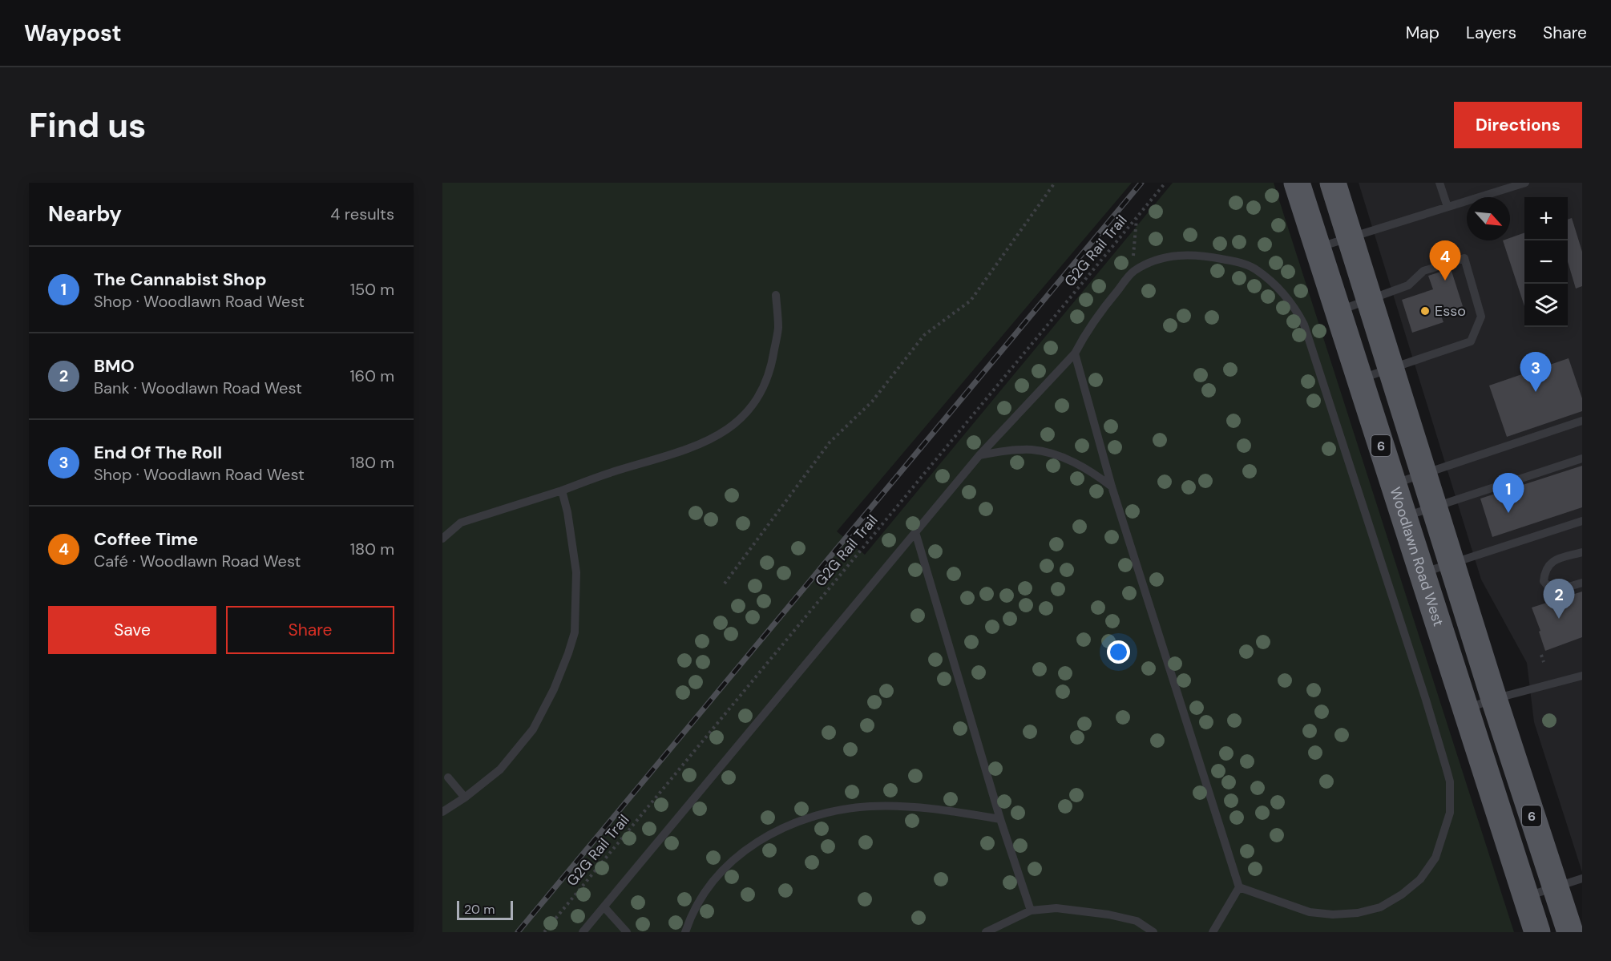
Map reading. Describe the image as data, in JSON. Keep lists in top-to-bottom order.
{
  "streets": {
    "main road": ["6", "Woodlawn Road West"],
    "path": ["G2G Rail Trail"]
  },
  "places": ["Esso"],
  "scale_bar": "20 m",
  "north": "bottom right",
  "page": {
    "header": "Waypost",
    "nav": ["Map", "Layers", "Share"],
    "buttons": [
      "Directions",
      ["Save", "Share"]
    ],
    "title": "Find us",
    "heading": ["Nearby", "4 results"],
    "map_buttons": ["+", "−"],
    "pins": [
      "4",
      "3",
      "1",
      "2"
    ],
    "list": [
      {
        "mark": "1",
        "name": "The Cannabist Shop",
        "note": "Shop · Woodlawn Road West",
        "value": "150 m"
      },
      {
        "mark": "2",
        "name": "BMO",
        "note": "Bank · Woodlawn Road West",
        "value": "160 m"
      },
      {
        "mark": "3",
        "name": "End Of The Roll",
        "note": "Shop · Woodlawn Road West",
        "value": "180 m"
      },
      {
        "mark": "4",
        "name": "Coffee Time",
        "note": "Café · Woodlawn Road West",
        "value": "180 m"
      }
    ],
    "scale": "20 m"
  }
}
